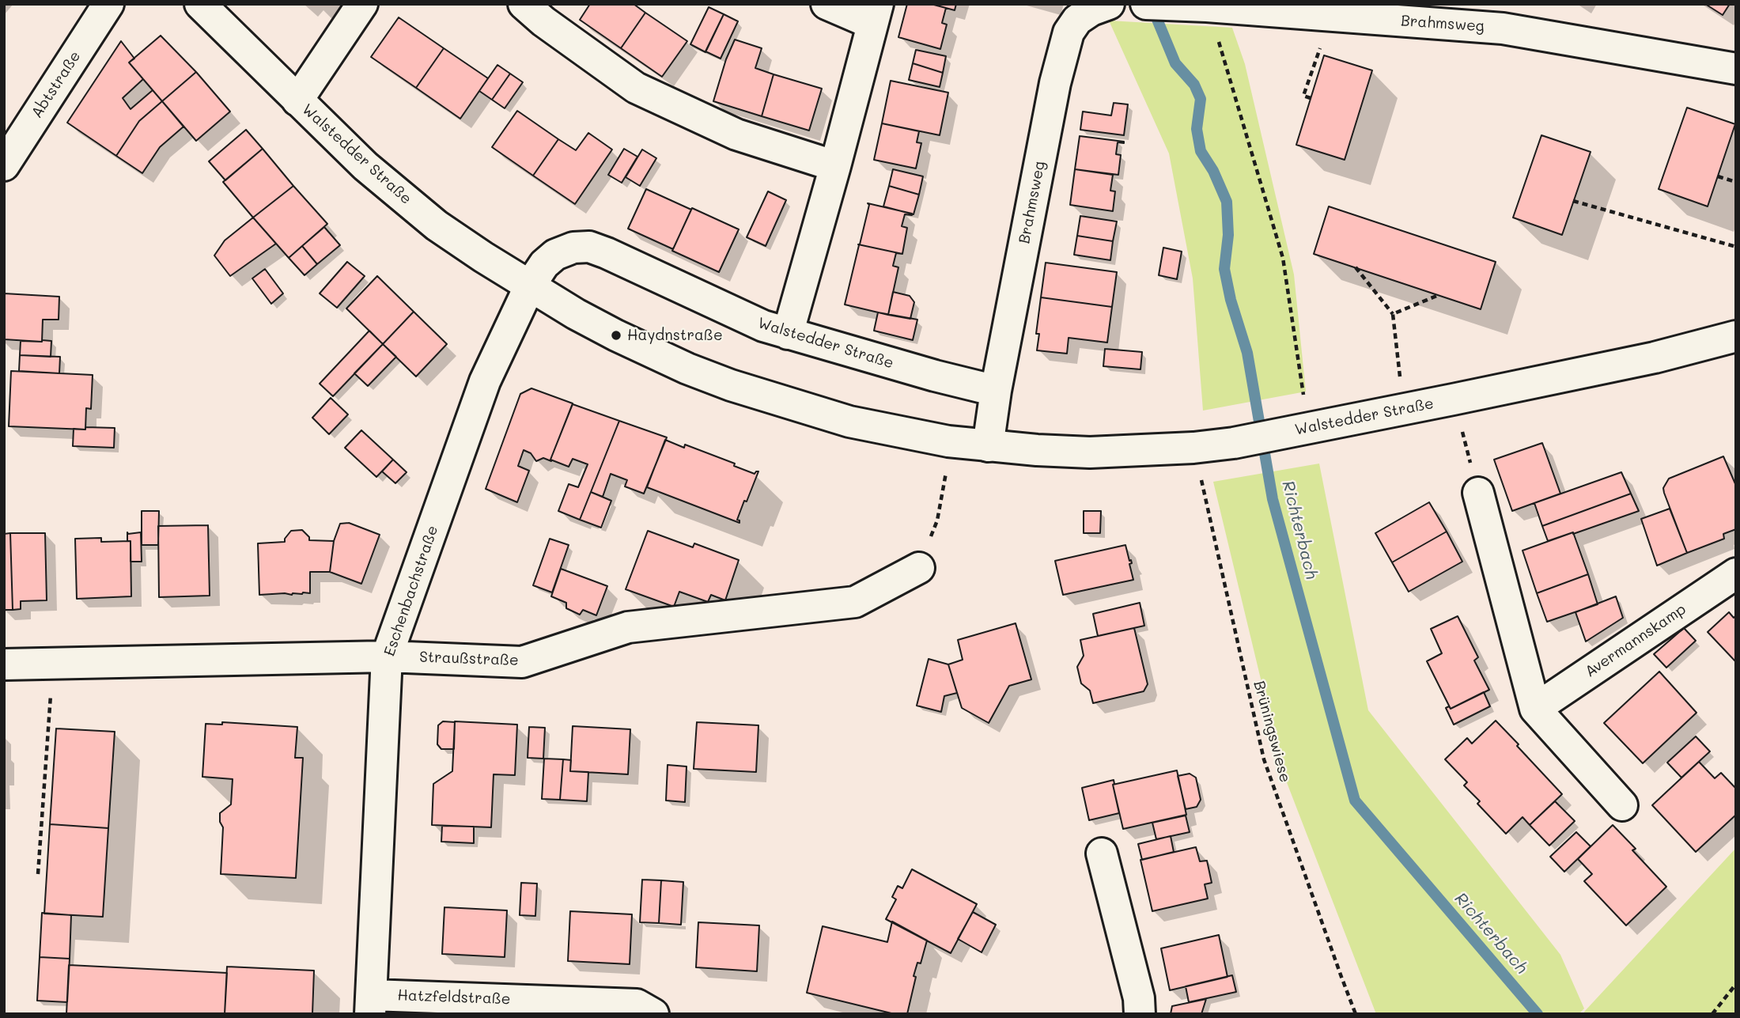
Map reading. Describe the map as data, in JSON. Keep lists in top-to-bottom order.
{
  "streets": {
    "street": [
      "Brahmsweg",
      "Abtstraße",
      "Walstedder Straße",
      "Eschenbachstraße",
      "Avermannskamp",
      "Straußstraße",
      "Hatzfeldstraße"
    ],
    "path": ["Brüningswiese"]
  },
  "crossings": [
    ["Brahmsweg", "Walstedder Straße"],
    ["Walstedder Straße", "Eschenbachstraße"],
    ["Walstedder Straße", "Brüningswiese"],
    ["Eschenbachstraße", "Straußstraße"],
    ["Eschenbachstraße", "Hatzfeldstraße"]
  ],
  "water": ["Richterbach"],
  "places": ["Haydnstraße"]
}
